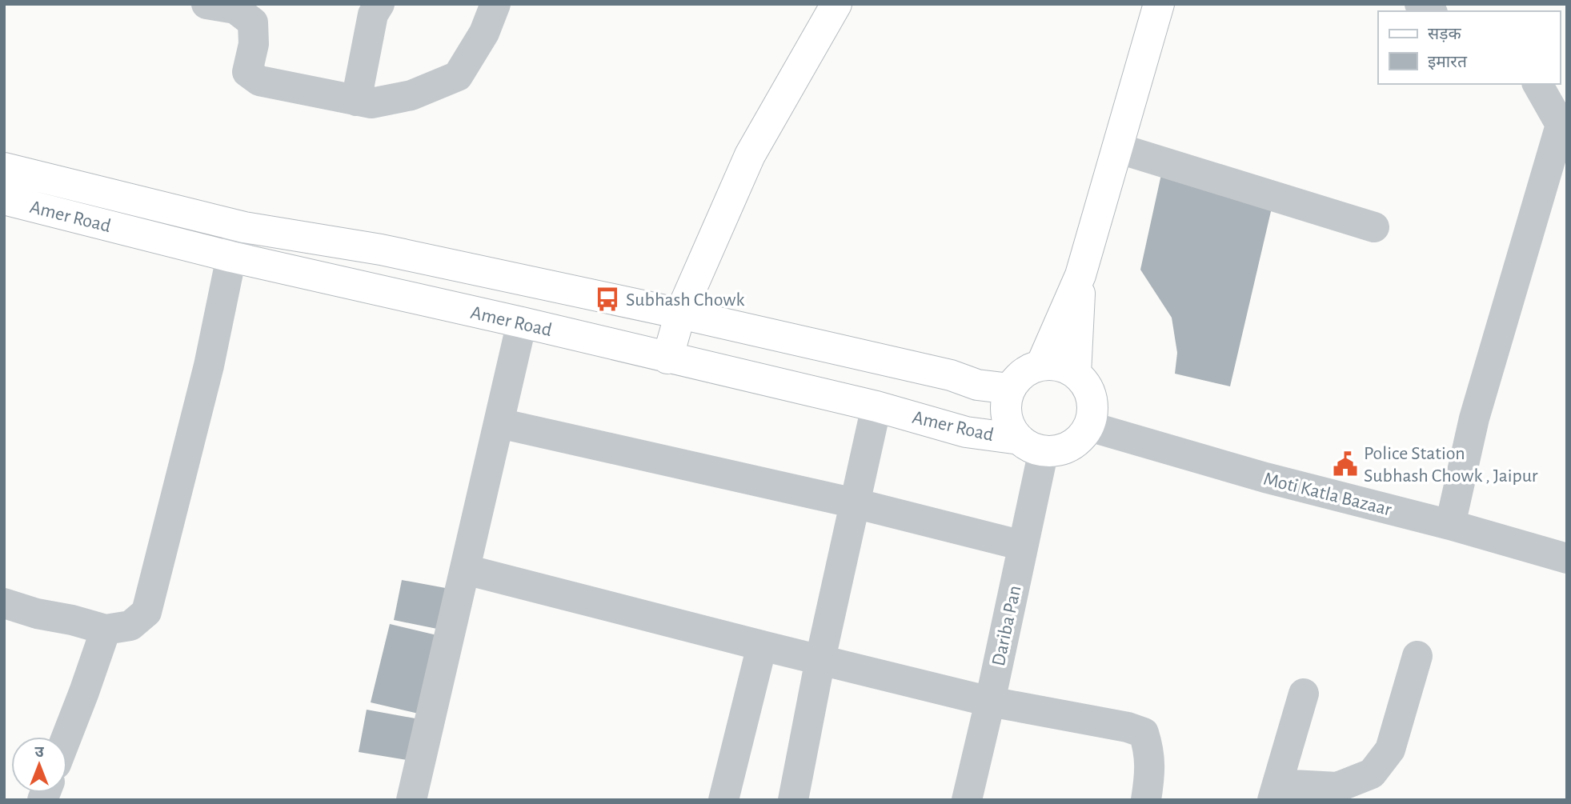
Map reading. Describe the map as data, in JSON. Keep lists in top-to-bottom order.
{
  "streets": {
    "main road": ["Amer Road"],
    "street": ["Moti Katla Bazaar", "Dariba Pan"]
  },
  "crossings": [
    ["Amer Road", "Moti Katla Bazaar"],
    ["Amer Road", "Dariba Pan"],
    ["Moti Katla Bazaar", "Dariba Pan"]
  ],
  "places": {
    "bus stop": ["Subhash Chowk"],
    "public building": ["Police Station Subhash Chowk , Jaipur"]
  },
  "legend": ["सड़क", "इमारत"],
  "north": "top"
}
